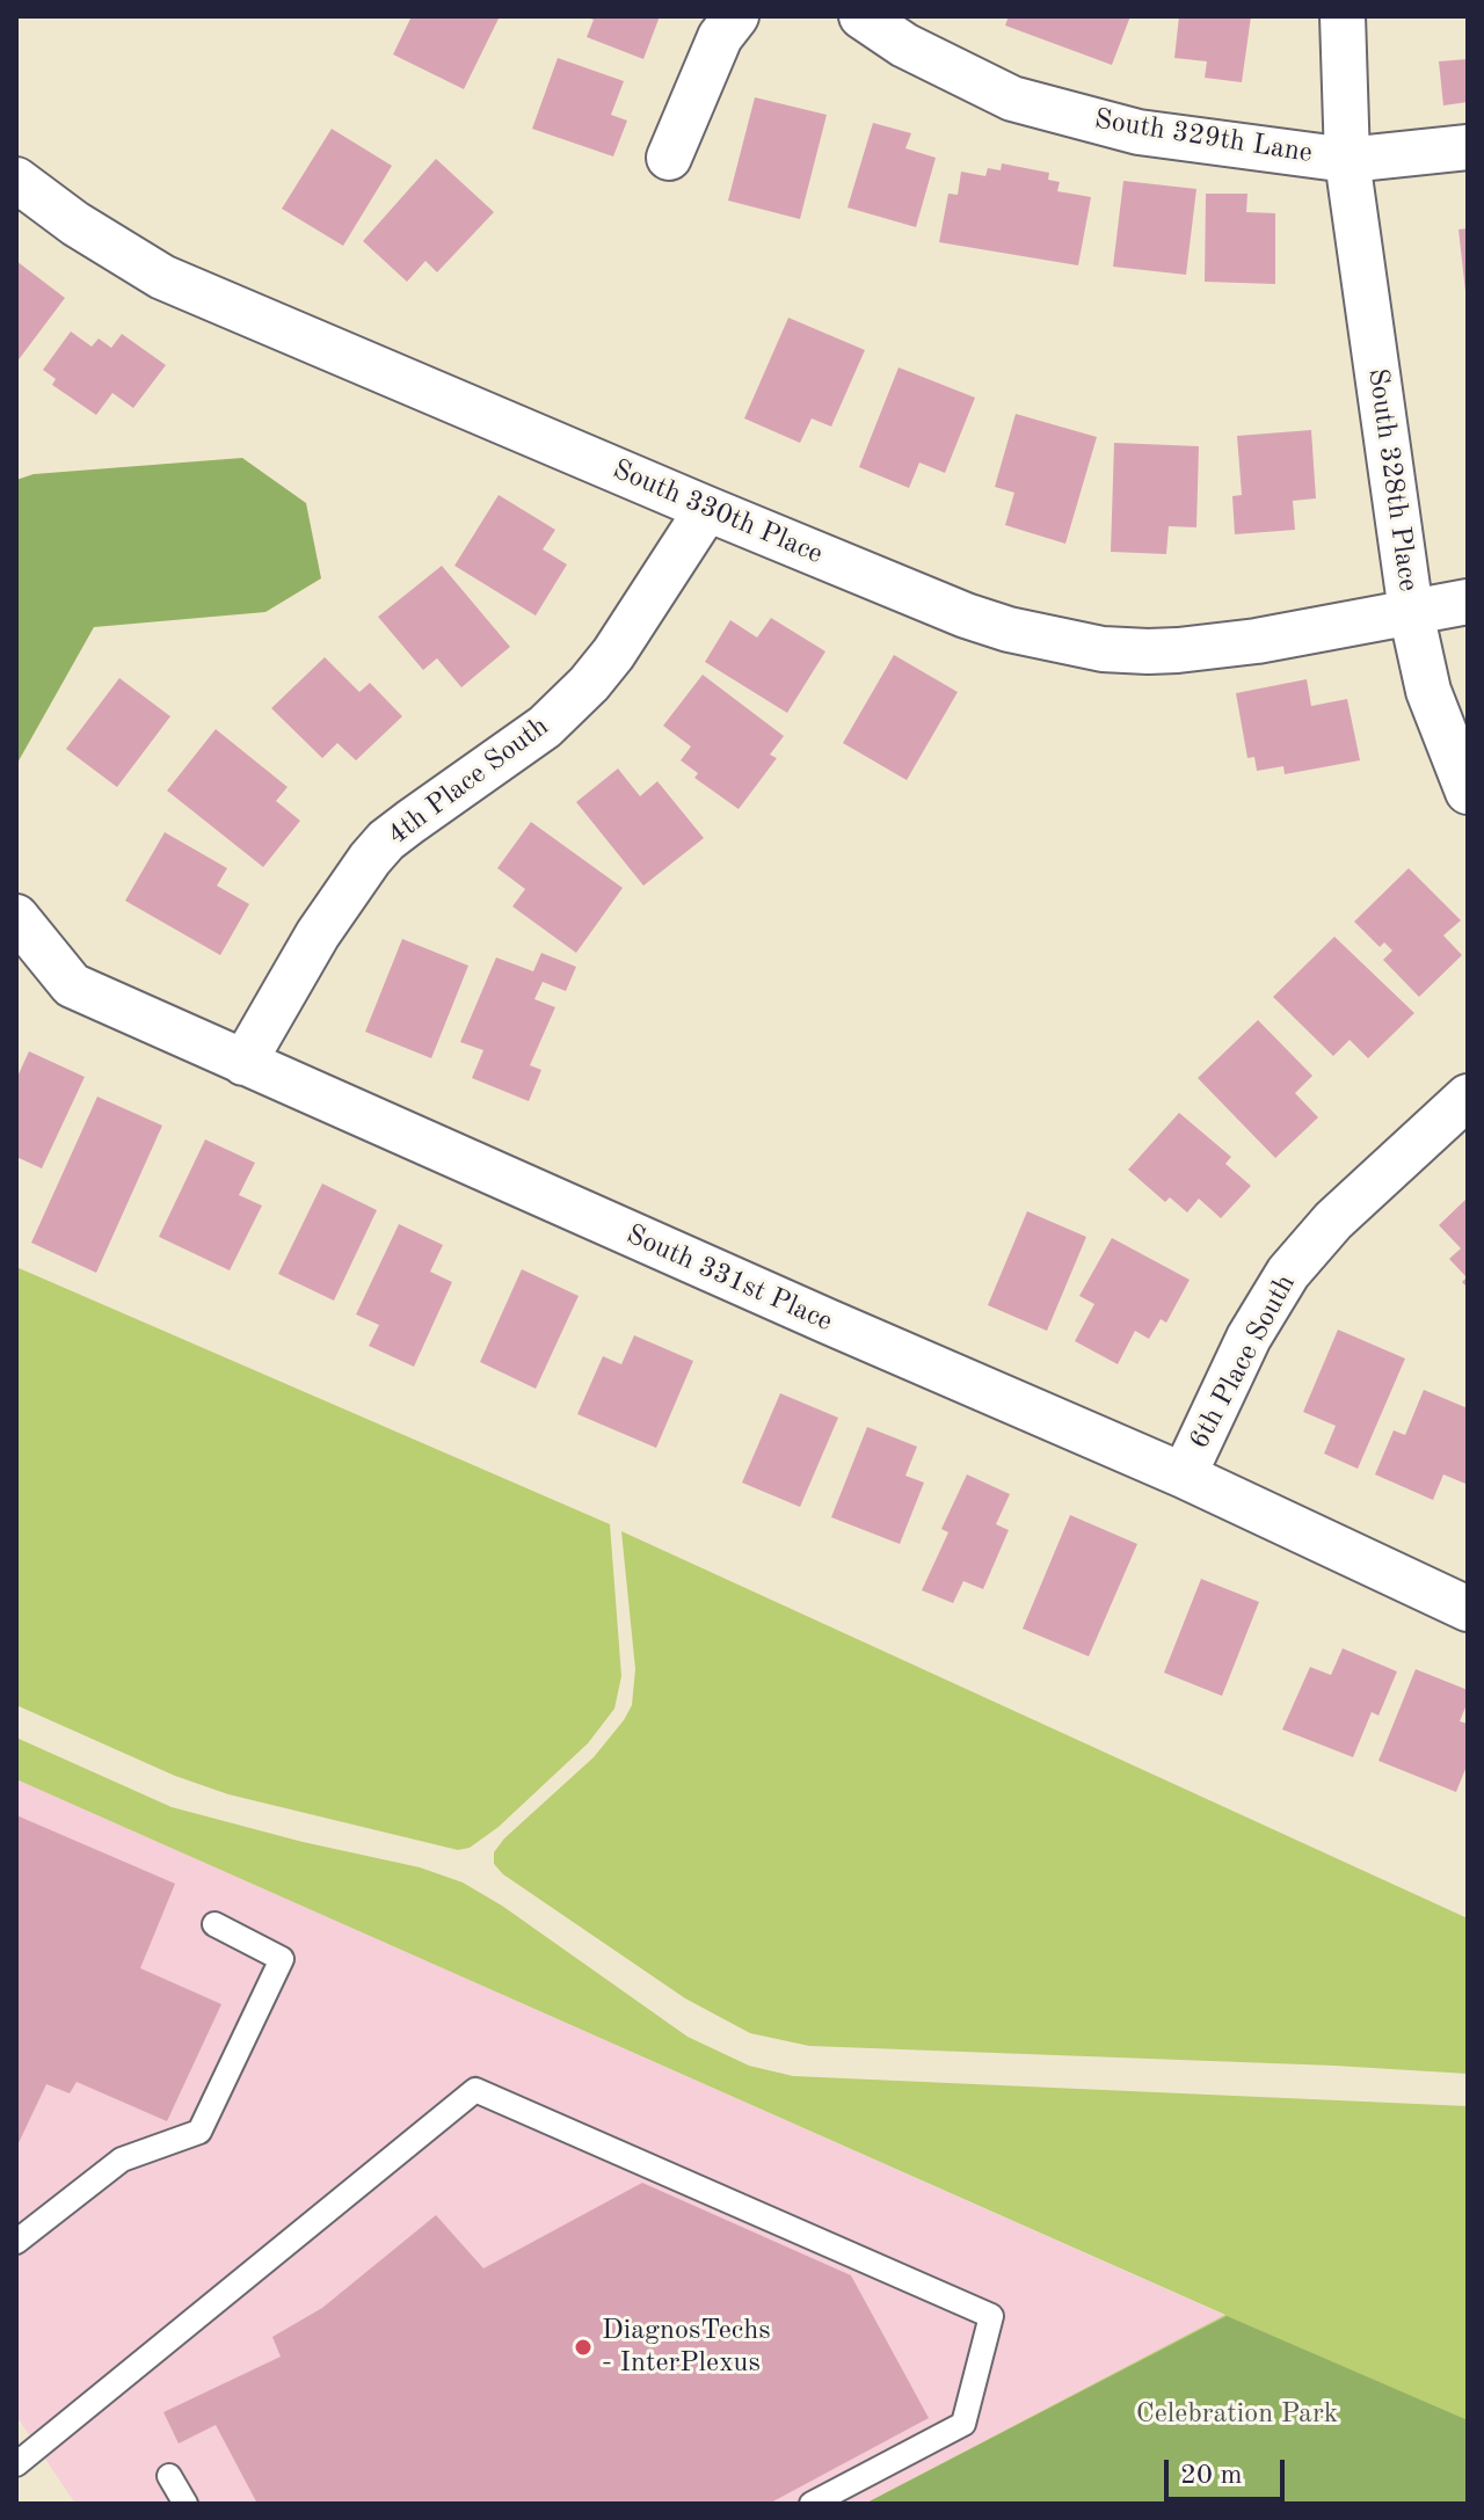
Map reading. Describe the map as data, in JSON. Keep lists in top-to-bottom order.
{
  "streets": {
    "street": [
      "South 329th Lane",
      "South 328th Place",
      "South 330th Place",
      "4th Place South",
      "South 331st Place",
      "6th Place South"
    ]
  },
  "crossings": [
    ["South 329th Lane", "South 328th Place"],
    ["South 328th Place", "South 330th Place"],
    ["South 330th Place", "4th Place South"],
    ["4th Place South", "South 331st Place"],
    ["South 331st Place", "6th Place South"]
  ],
  "parks": ["Celebration Park"],
  "places": ["DiagnosTechs - InterPlexus"],
  "scale_bar": "20 m"
}
